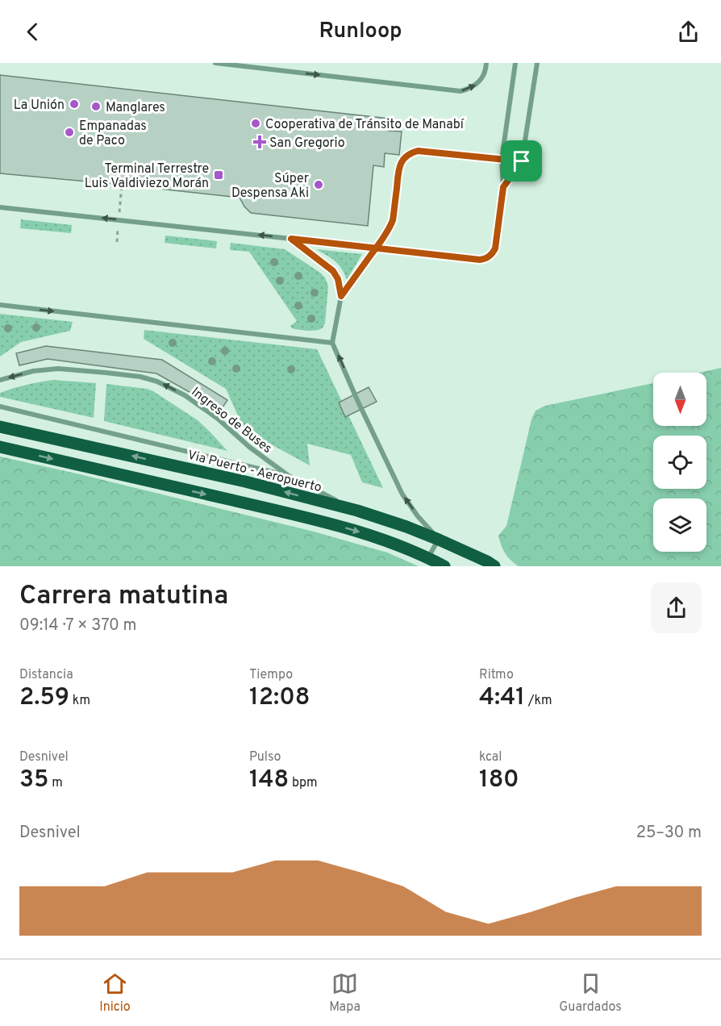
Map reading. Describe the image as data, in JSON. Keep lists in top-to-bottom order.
{
  "streets": {
    "main road": ["Via Puerto - Aeropuerto"],
    "lane": ["Ingreso de Buses"]
  },
  "crossings": [
    ["Ingreso de Buses", "Via Puerto - Aeropuerto"]
  ],
  "places": {
    "other": [
      "La Unión",
      "Manglares",
      "Cooperativa de Tránsito de Manabí",
      "Empanadas de Paco",
      "Súper Despensa Aki"
    ],
    "health": ["San Gregorio"],
    "transit": ["Terminal Terrestre Luis Valdiviezo Morán"]
  },
  "north": "bottom",
  "page": {
    "header": "Runloop",
    "heading": ["Carrera matutina", "09:14 · 7 × 370 m"],
    "stats": [
      ["Distancia", "2.59 km"],
      ["Tiempo", "12:08"],
      ["Ritmo", "4:41 /km"],
      ["Desnivel", "35 m"],
      ["Pulso", "148 bpm"],
      ["kcal", "180"]
    ],
    "chart": ["Desnivel", "25–30 m"],
    "tabs": ["Inicio", "Mapa", "Guardados"]
  }
}
